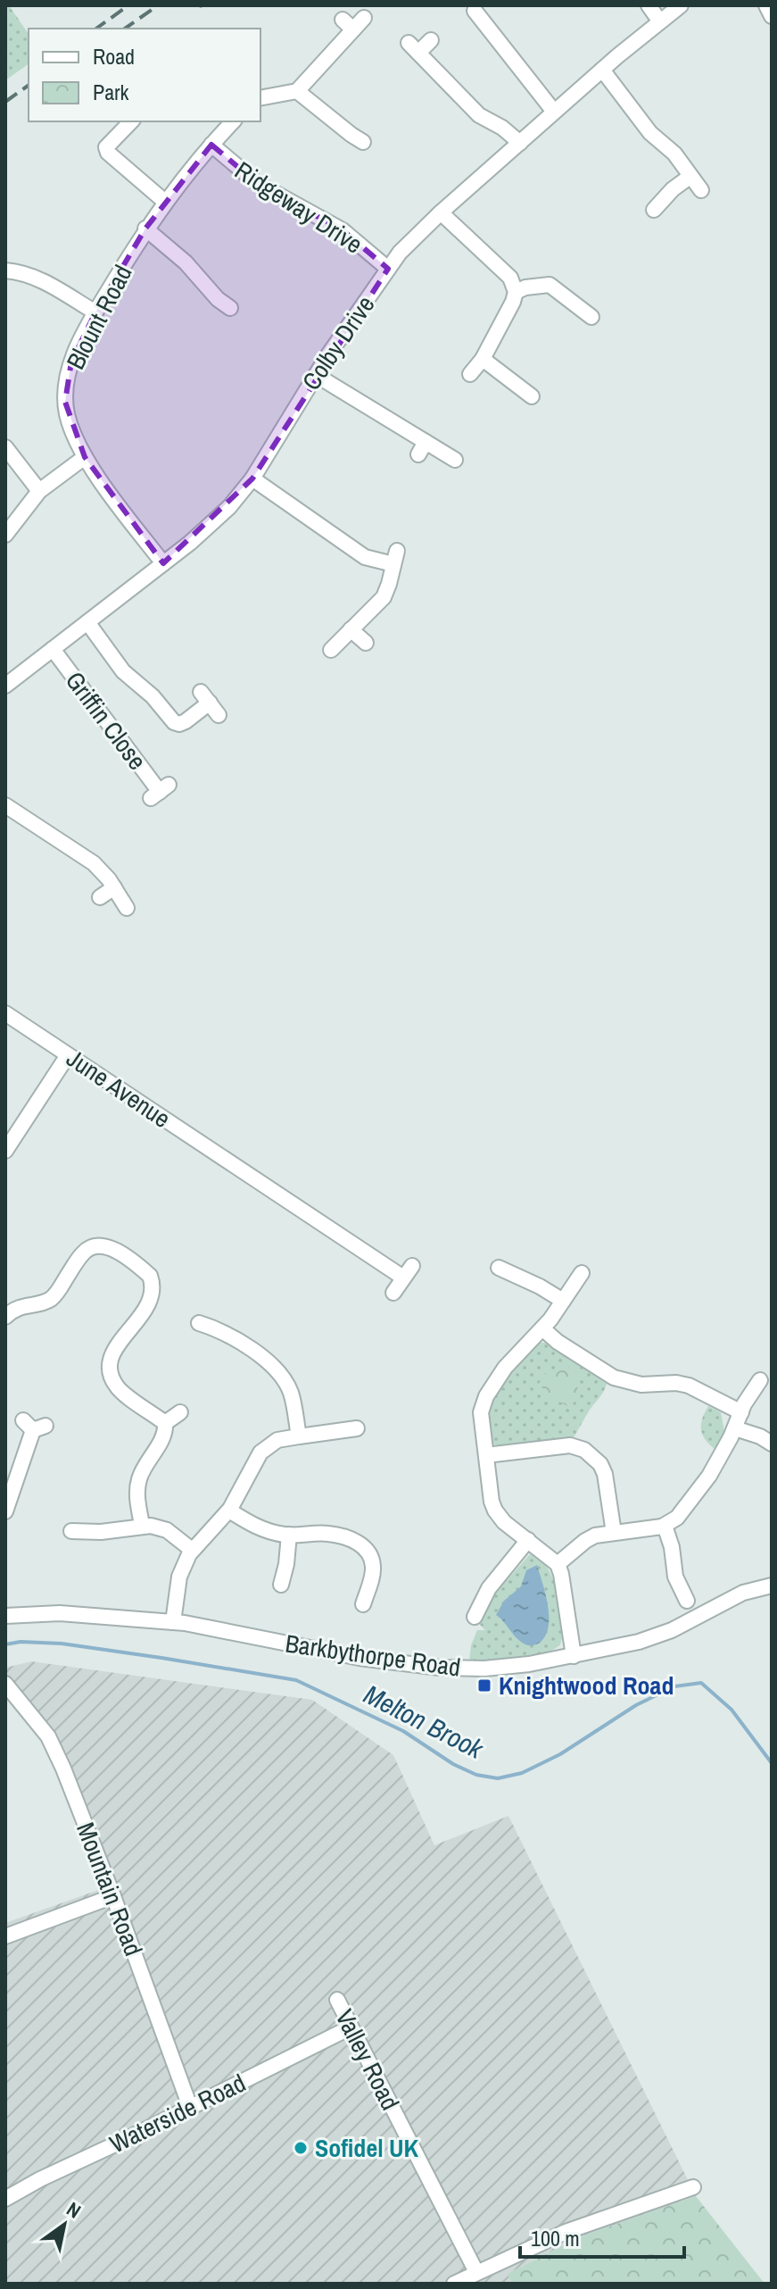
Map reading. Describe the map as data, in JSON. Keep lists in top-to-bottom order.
{
  "streets": {
    "street": [
      "Ridgeway Drive",
      "Blount Road",
      "Colby Drive",
      "Griffin Close",
      "June Avenue",
      "Barkbythorpe Road",
      "Mountain Road",
      "Valley Road",
      "Waterside Road"
    ]
  },
  "crossings": [
    ["Ridgeway Drive", "Blount Road"],
    ["Ridgeway Drive", "Colby Drive"],
    ["Blount Road", "Colby Drive"],
    ["Colby Drive", "Griffin Close"],
    ["Mountain Road", "Waterside Road"],
    ["Valley Road", "Waterside Road"]
  ],
  "water": ["Melton Brook"],
  "places": {
    "transit": ["Knightwood Road"],
    "other": ["Sofidel UK"]
  },
  "legend": ["Road", "Park"],
  "scale_bar": "100 m",
  "north": "top right"
}
